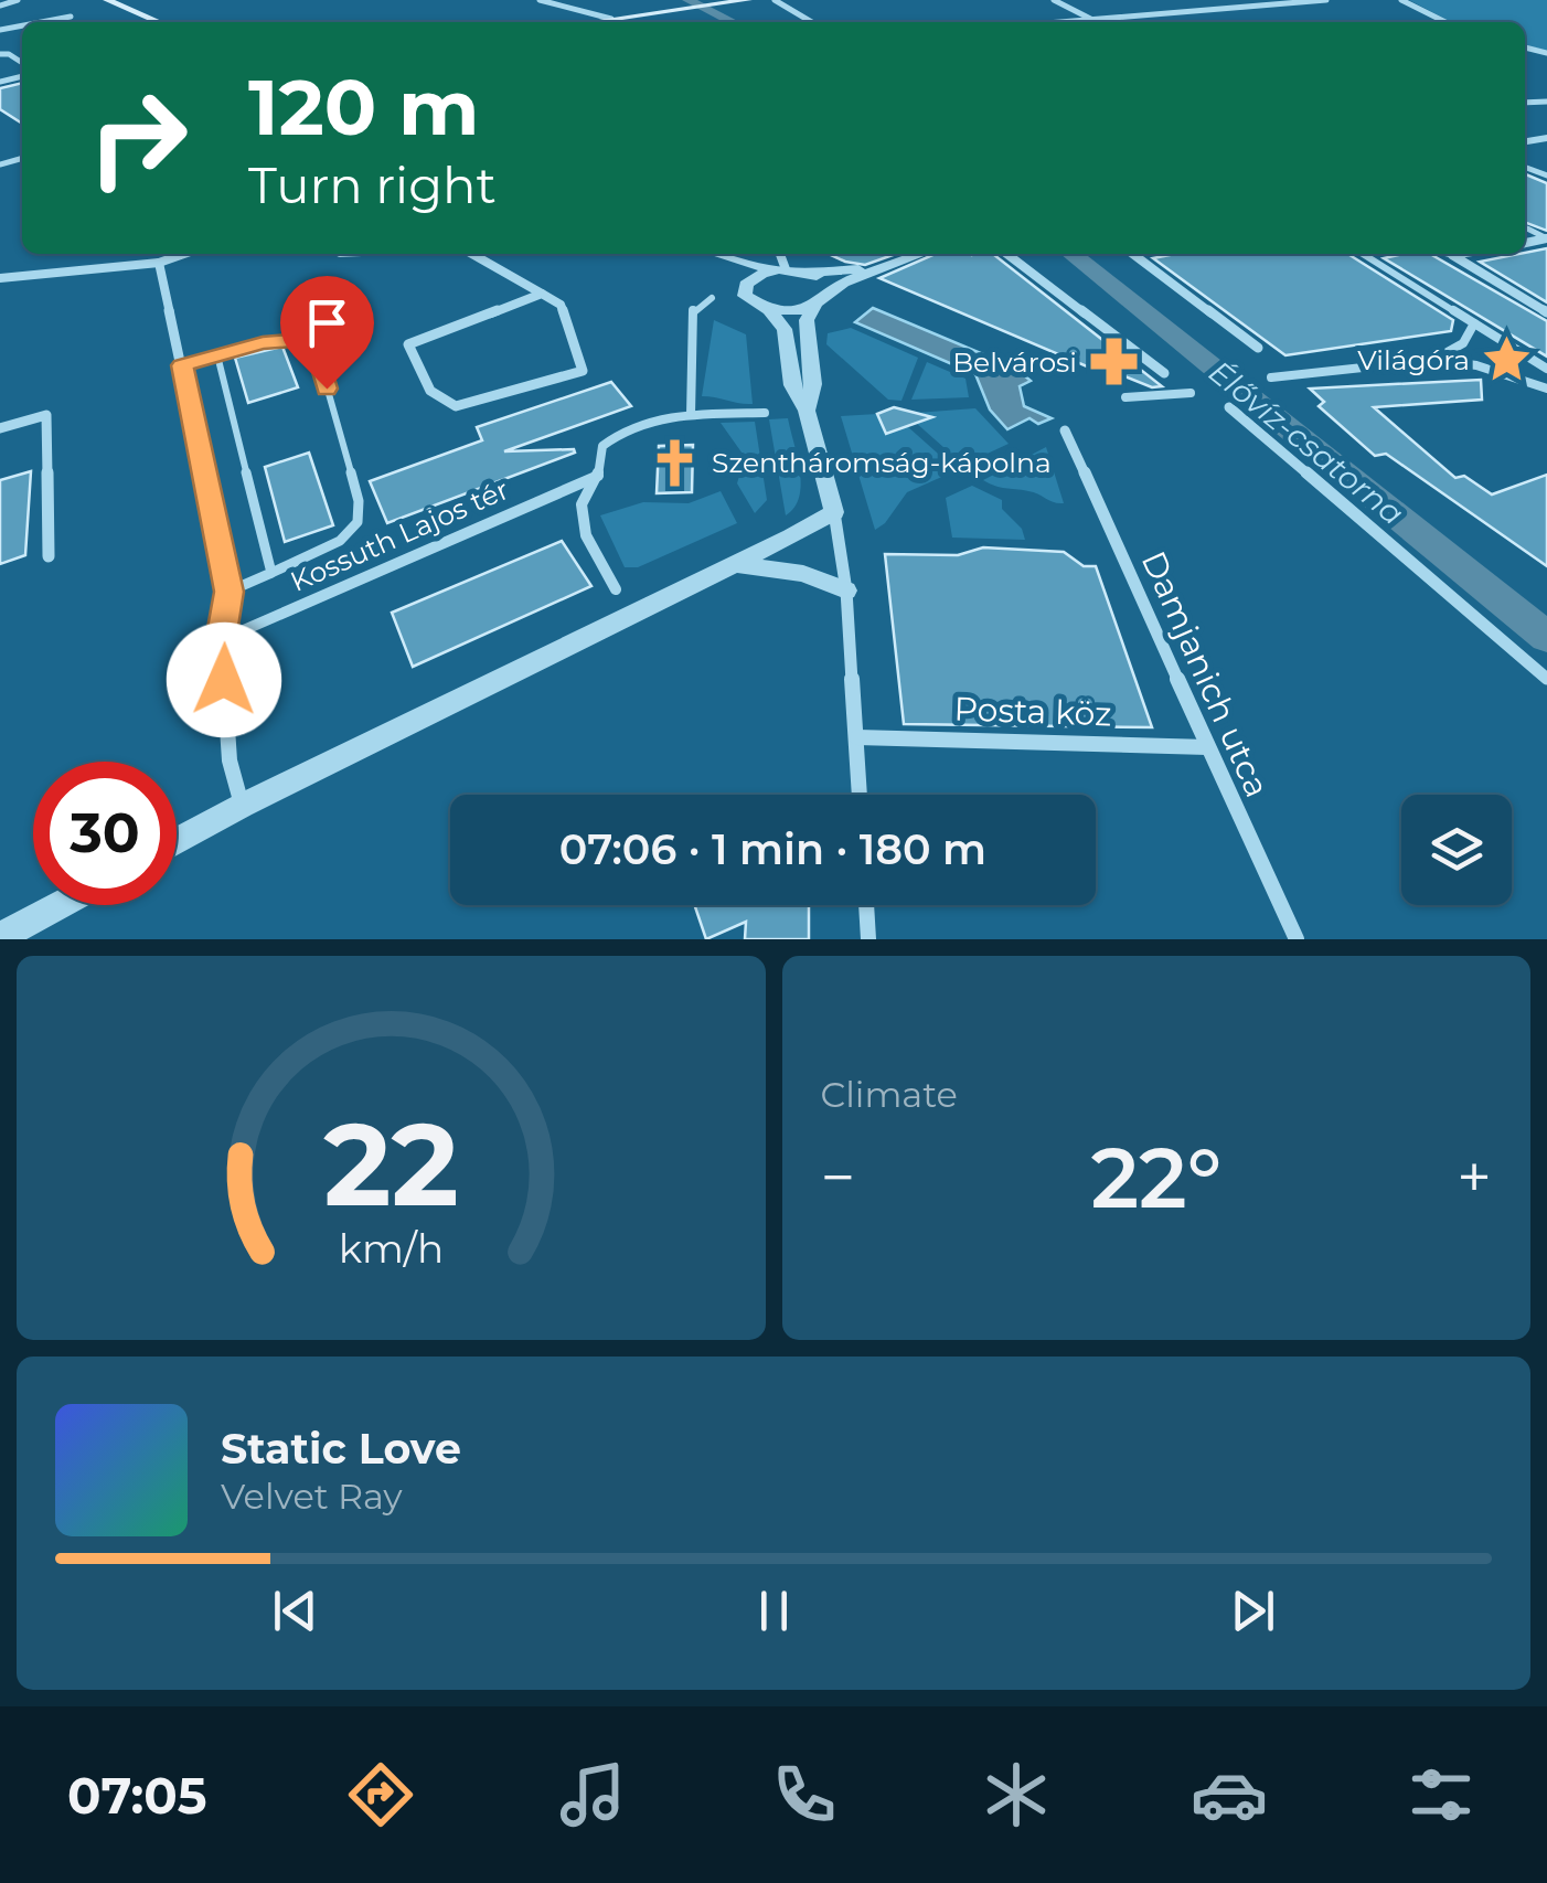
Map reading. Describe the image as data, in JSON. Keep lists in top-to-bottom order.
{
  "streets": {
    "street": ["Kossuth Lajos tér", "Damjanich utca", "Posta köz"]
  },
  "crossings": [
    ["Damjanich utca", "Posta köz"]
  ],
  "water": ["Élővíz-csatorna"],
  "places": {
    "place": ["Világóra"],
    "pharmacy": ["Belvárosi"],
    "church": ["Szentháromság-kápolna"]
  },
  "page": {
    "turn": ["120 m", "Turn right"],
    "limit": "30",
    "trip": "07:06 · 1 min · 180 m",
    "tile": "Climate",
    "heat": ["−", "22°", "+"],
    "song": ["Static Love", "Velvet Ray"],
    "tabs": "07:05",
    "gauge": ["22", "km/h"]
  }
}
